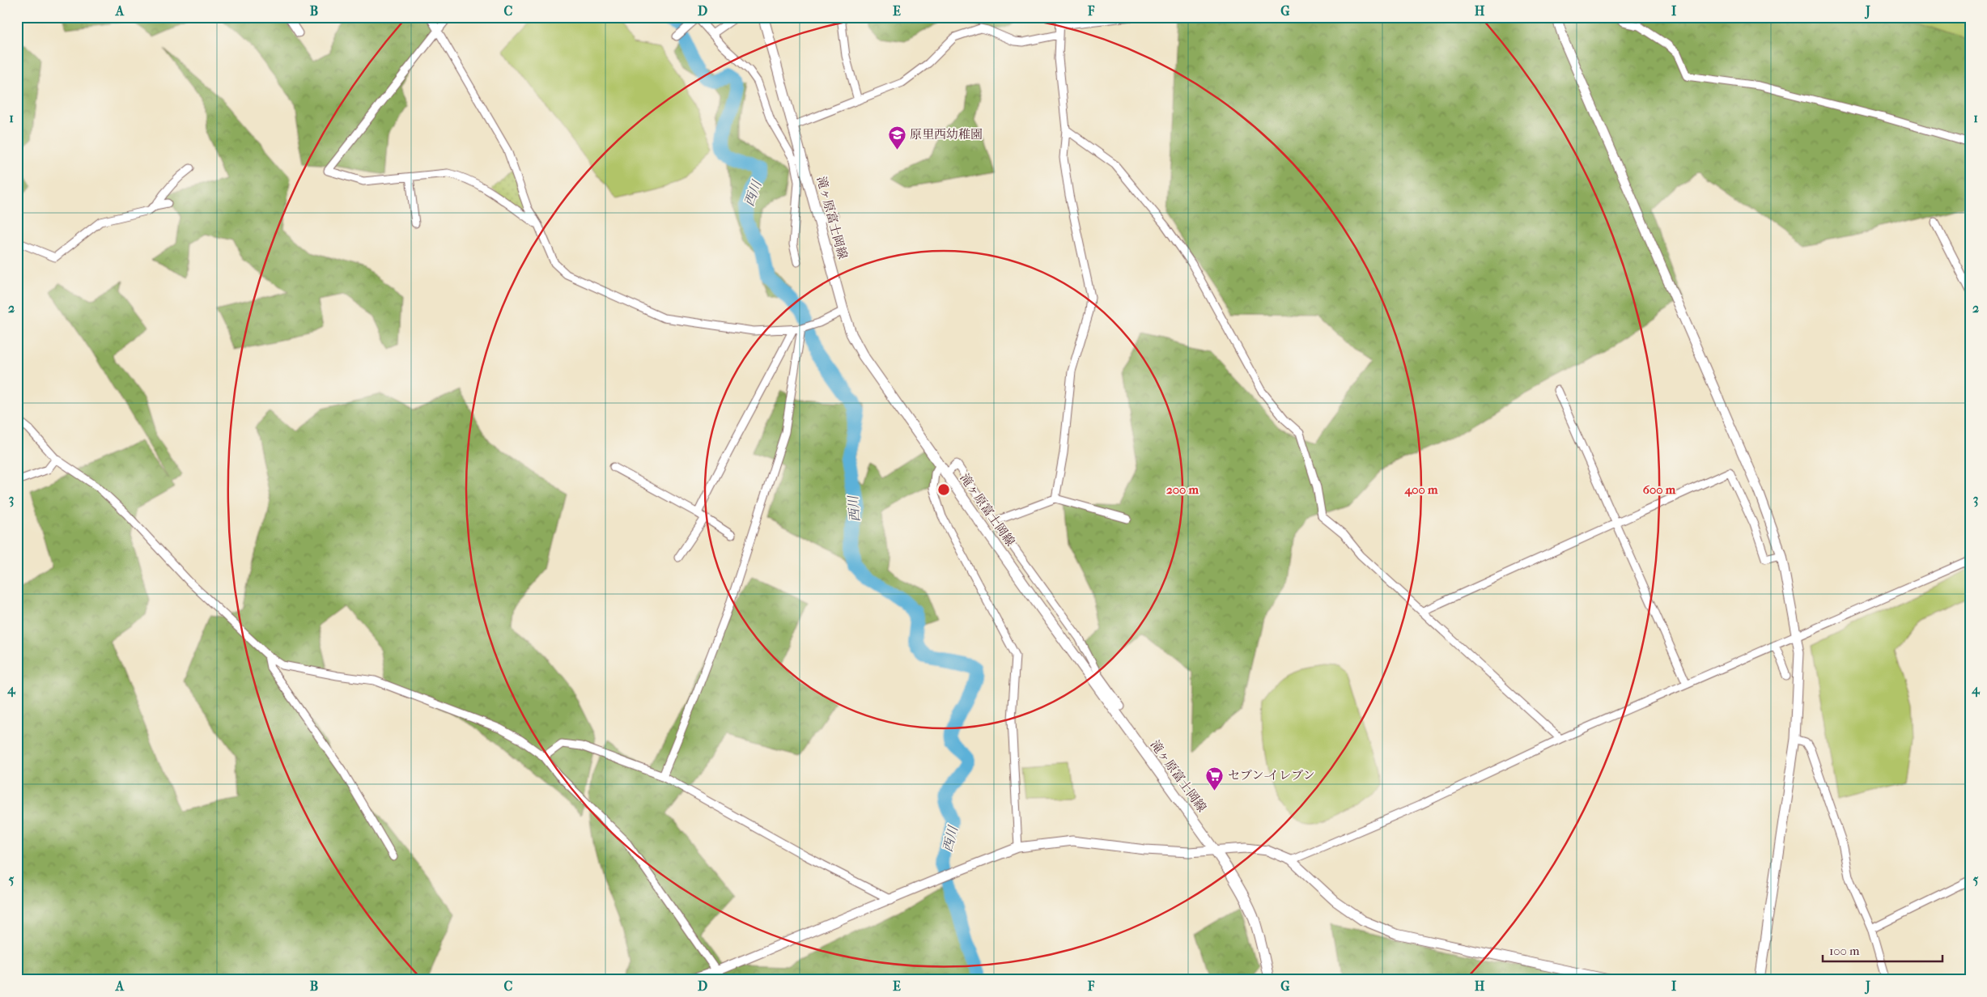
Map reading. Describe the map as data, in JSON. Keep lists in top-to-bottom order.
{
  "streets": {
    "main road": ["滝ヶ原富士岡線"]
  },
  "water": ["西川"],
  "places": {
    "school or university": ["原里西幼稚園"],
    "supermarket": ["セブン-イレブン"]
  },
  "scale_bar": "100 m",
  "grid": {
    "columns": [
      "A",
      "B",
      "C",
      "D",
      "E",
      "F",
      "G",
      "H",
      "I",
      "J"
    ],
    "rows": [
      "1",
      "2",
      "3",
      "4",
      "5"
    ]
  },
  "rings": ["200 m", "400 m", "600 m"]
}
